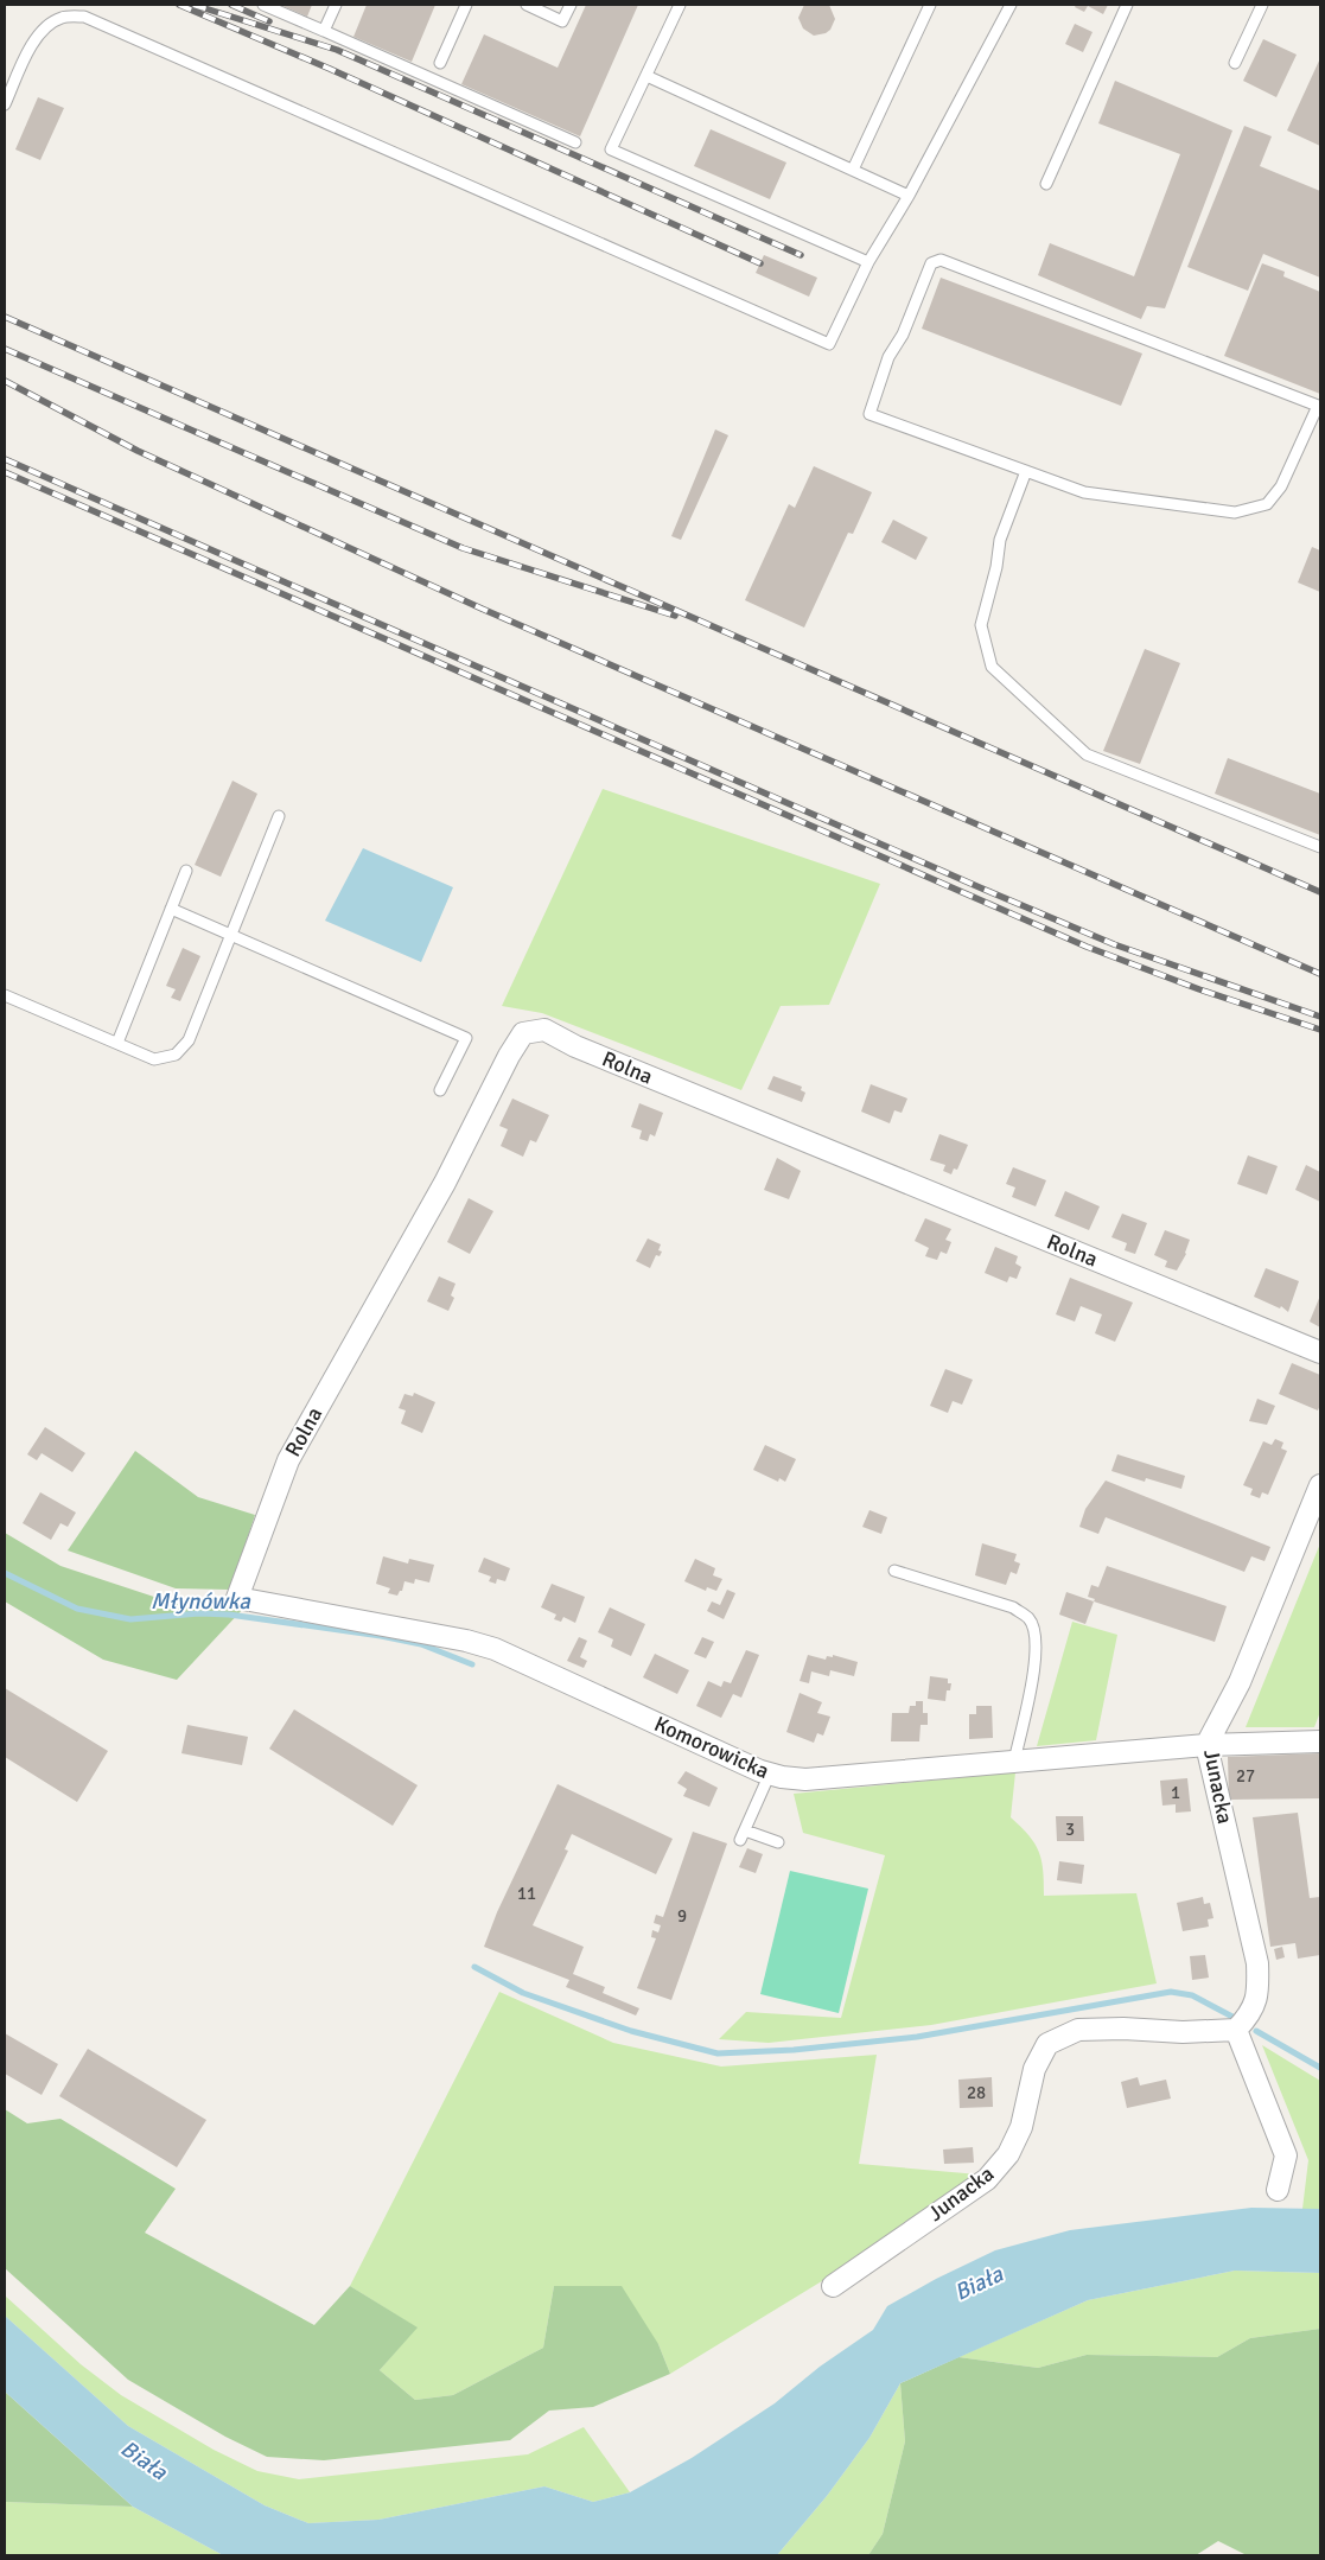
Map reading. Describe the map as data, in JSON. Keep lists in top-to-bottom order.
{
  "streets": {
    "street": ["Rolna", "Komorowicka", "Junacka"]
  },
  "crossings": [
    ["Rolna", "Komorowicka"],
    ["Komorowicka", "Junacka"]
  ],
  "water": ["Młynówka", "Biała"],
  "house_numbers": [
    "27",
    "1",
    "3",
    "11",
    "9",
    "28"
  ]
}
